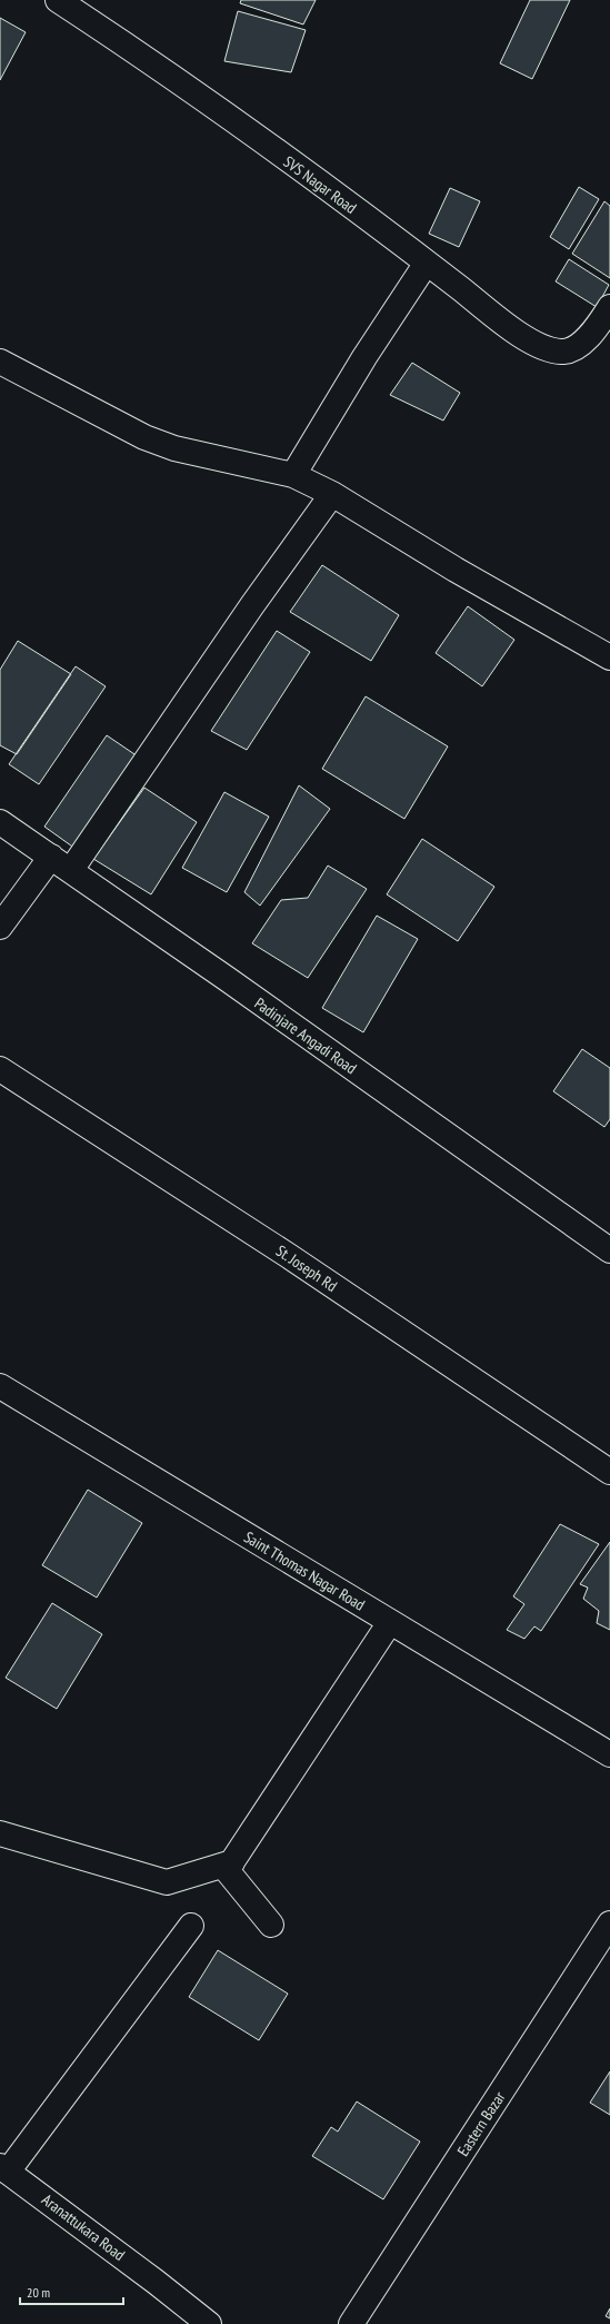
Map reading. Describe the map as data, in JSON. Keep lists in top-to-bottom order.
{
  "streets": {
    "street": [
      "SVS Nagar Road",
      "Padinjare Angadi Road",
      "St. Joseph Rd",
      "Saint Thomas Nagar Road",
      "Eastern Bazar",
      "Aranattukara Road"
    ]
  },
  "scale_bar": "20 m"
}
